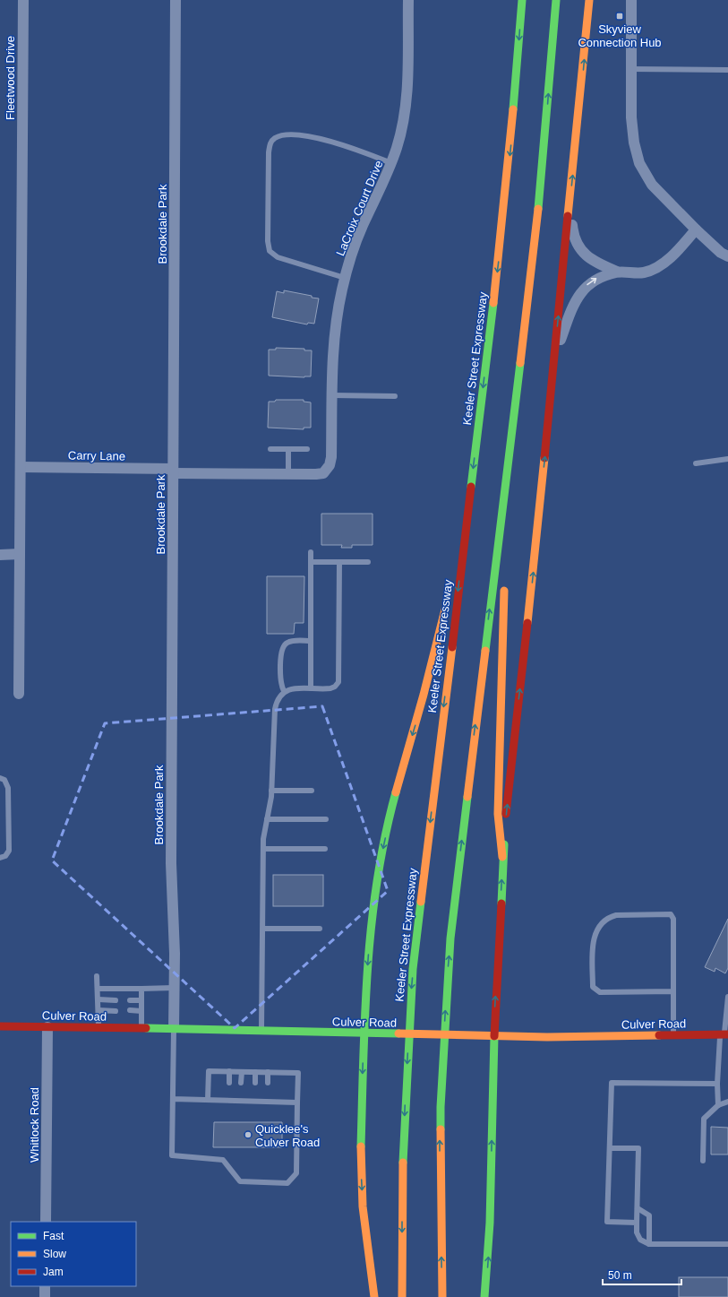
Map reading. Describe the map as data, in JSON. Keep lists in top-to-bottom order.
{
  "streets": {
    "main road": ["Keeler Street Expressway", "Culver Road"],
    "street": [
      "Fleetwood Drive",
      "LaCroix Court Drive",
      "Brookdale Park",
      "Carry Lane",
      "Whitlock Road"
    ]
  },
  "crossings": [
    ["Fleetwood Drive", "Carry Lane"],
    ["LaCroix Court Drive", "Carry Lane"],
    ["Brookdale Park", "Carry Lane"],
    ["Brookdale Park", "Culver Road"],
    ["Culver Road", "Whitlock Road"]
  ],
  "places": {
    "transit": ["Skyview Connection Hub"],
    "other": ["Quicklee's Culver Road"]
  },
  "legend": ["Fast", "Slow", "Jam"],
  "scale_bar": "50 m"
}
